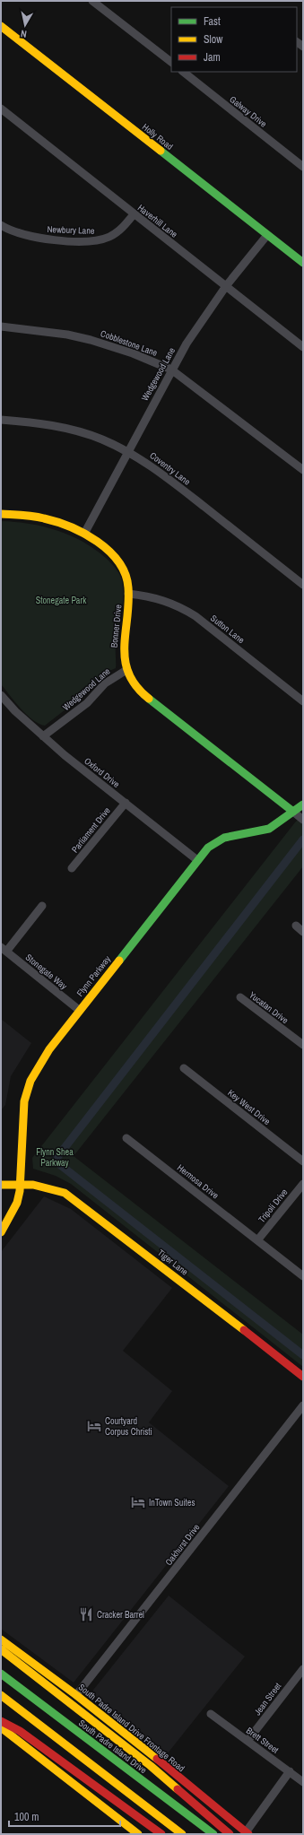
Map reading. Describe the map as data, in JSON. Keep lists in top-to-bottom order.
{
  "streets": {
    "main road": [
      "Holly Road",
      "Bonner Drive",
      "Flynn Parkway",
      "Tiger Lane",
      "South Padre Island Drive Frontage Road",
      "South Padre Island Drive"
    ],
    "street": [
      "Galway Drive",
      "Haverhill Lane",
      "Newbury Lane",
      "Cobblestone Lane",
      "Wedgewood Lane",
      "Coventry Lane",
      "Sutton Lane",
      "Oxford Drive",
      "Parliament Drive",
      "Stonegate Way",
      "Yucatan Drive",
      "Key West Drive",
      "Hermosa Drive",
      "Tripoli Drive",
      "Oakhurst Drive",
      "Jean Street",
      "Brett Street"
    ]
  },
  "crossings": [
    ["Holly Road", "Wedgewood Lane"],
    ["Haverhill Lane", "Newbury Lane"],
    ["Haverhill Lane", "Wedgewood Lane"],
    ["Cobblestone Lane", "Wedgewood Lane"],
    ["Wedgewood Lane", "Coventry Lane"],
    ["Wedgewood Lane", "Bonner Drive"],
    ["Wedgewood Lane", "Oxford Drive"],
    ["Bonner Drive", "Sutton Lane"],
    ["Bonner Drive", "Flynn Parkway"],
    ["Oxford Drive", "Parliament Drive"],
    ["Oxford Drive", "Flynn Parkway"],
    ["Stonegate Way", "Flynn Parkway"],
    ["Flynn Parkway", "Tiger Lane"],
    ["Hermosa Drive", "Tripoli Drive"],
    ["Oakhurst Drive", "South Padre Island Drive Frontage Road"],
    ["Jean Street", "Brett Street"]
  ],
  "parks": ["Stonegate Park", "Flynn Shea Parkway"],
  "places": {
    "hotel": ["Courtyard Corpus Christi", "InTown Suites"],
    "restaurant": ["Cracker Barrel"]
  },
  "legend": ["Fast", "Slow", "Jam"],
  "scale_bar": "100 m",
  "north": "bottom"
}
